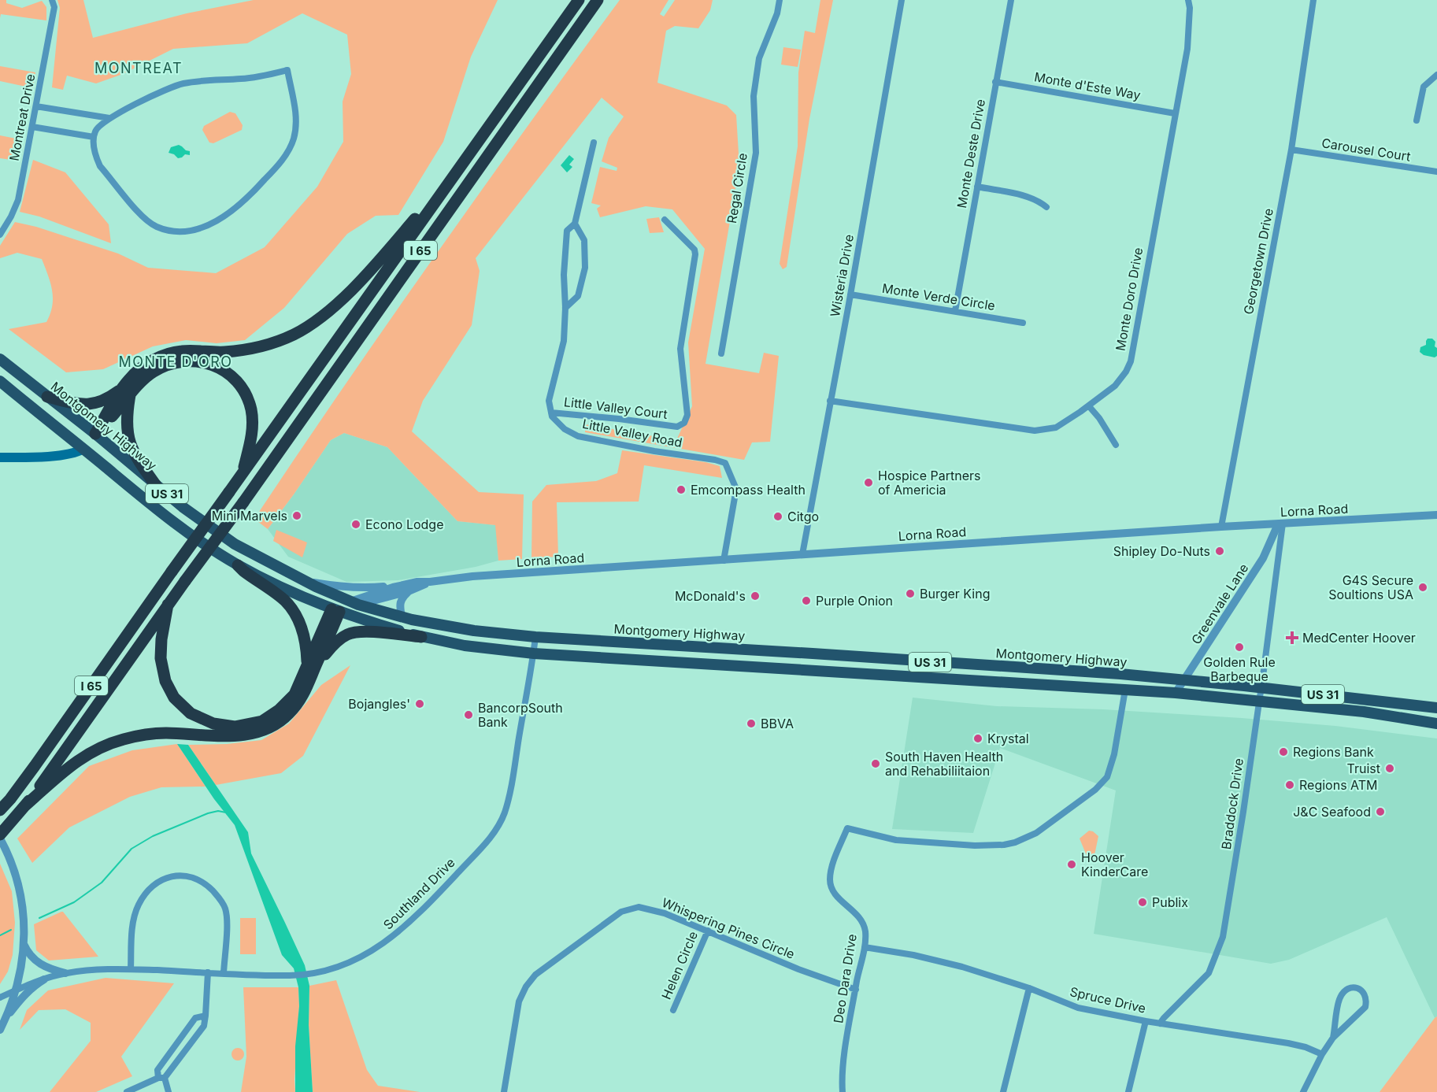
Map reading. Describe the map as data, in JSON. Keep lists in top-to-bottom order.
{
  "streets": {
    "highway": ["I 65"],
    "main road": ["Montgomery Highway", "US 31"],
    "street": [
      "Monte d'Este Way",
      "Montreat Drive",
      "Carousel Court",
      "Monte Deste Drive",
      "Regal Circle",
      "Georgetown Drive",
      "Wisteria Drive",
      "Monte Verde Circle",
      "Monte Doro Drive",
      "Little Valley Court",
      "Little Valley Road",
      "Lorna Road",
      "Greenvale Lane",
      "Braddock Drive",
      "Southland Drive",
      "Whispering Pines Circle",
      "Helen Circle",
      "Deo Dara Drive",
      "Spruce Drive"
    ]
  },
  "crossings": [
    ["Monte d'Este Way", "Monte Deste Drive"],
    ["Monte d'Este Way", "Monte Doro Drive"],
    ["Carousel Court", "Georgetown Drive"],
    ["Monte Deste Drive", "Monte Verde Circle"],
    ["Georgetown Drive", "Lorna Road"],
    ["Wisteria Drive", "Monte Verde Circle"],
    ["Wisteria Drive", "Monte Doro Drive"],
    ["Wisteria Drive", "Lorna Road"],
    ["Little Valley Court", "Little Valley Road"],
    ["Montgomery Highway", "Lorna Road"],
    ["Montgomery Highway", "Greenvale Lane"],
    ["Montgomery Highway", "Braddock Drive"],
    ["Montgomery Highway", "Southland Drive"],
    ["Little Valley Road", "Lorna Road"],
    ["US 31", "Greenvale Lane"],
    ["US 31", "Braddock Drive"],
    ["US 31", "Southland Drive"],
    ["US 31", "Deo Dara Drive"],
    ["Lorna Road", "Greenvale Lane"],
    ["Lorna Road", "Braddock Drive"],
    ["Greenvale Lane", "Braddock Drive"],
    ["Braddock Drive", "Spruce Drive"],
    ["Whispering Pines Circle", "Helen Circle"],
    ["Whispering Pines Circle", "Deo Dara Drive"],
    ["Deo Dara Drive", "Spruce Drive"]
  ],
  "districts": ["MONTREAT", "MONTE D'ORO"],
  "places": {
    "other": [
      "Hospice Partners of Americia",
      "Emcompass Health",
      "Mini Marvels",
      "Citgo",
      "Econo Lodge",
      "Shipley Do-Nuts",
      "G4S Secure Soultions USA",
      "Burger King",
      "McDonald's",
      "Purple Onion",
      "Golden Rule Barbeque",
      "Bojangles'",
      "BancorpSouth Bank",
      "BBVA",
      "Krystal",
      "Regions Bank",
      "South Haven Health and Rehabiliitaion",
      "Truist",
      "Regions ATM",
      "J&C Seafood",
      "Hoover KinderCare",
      "Publix"
    ],
    "health": ["MedCenter Hoover"]
  }
}
